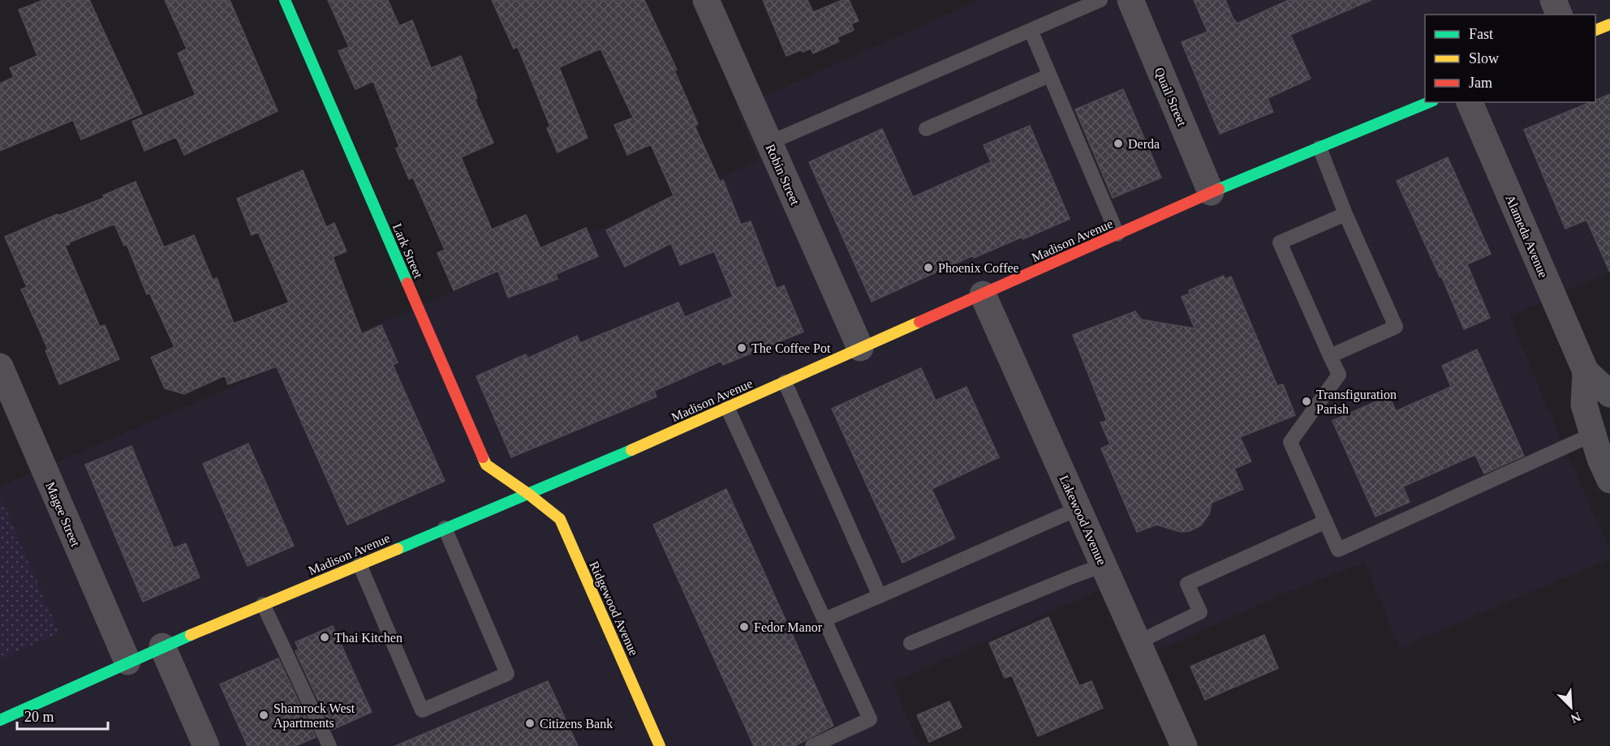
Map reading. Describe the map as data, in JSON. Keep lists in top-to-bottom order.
{
  "streets": {
    "main road": ["Madison Avenue", "Lark Street", "Ridgewood Avenue"],
    "street": [
      "Quail Street",
      "Robin Street",
      "Alameda Avenue",
      "Magee Street",
      "Lakewood Avenue"
    ]
  },
  "crossings": [
    ["Quail Street", "Madison Avenue"],
    ["Robin Street", "Madison Avenue"],
    ["Madison Avenue", "Lark Street"],
    ["Madison Avenue", "Magee Street"],
    ["Madison Avenue", "Lakewood Avenue"],
    ["Madison Avenue", "Ridgewood Avenue"],
    ["Lark Street", "Ridgewood Avenue"]
  ],
  "places": [
    "Derda",
    "Phoenix Coffee",
    "The Coffee Pot",
    "Transfiguration Parish",
    "Fedor Manor",
    "Thai Kitchen",
    "Shamrock West Apartments",
    "Citizens Bank"
  ],
  "legend": ["Fast", "Slow", "Jam"],
  "scale_bar": "20 m",
  "north": "bottom right"
}
